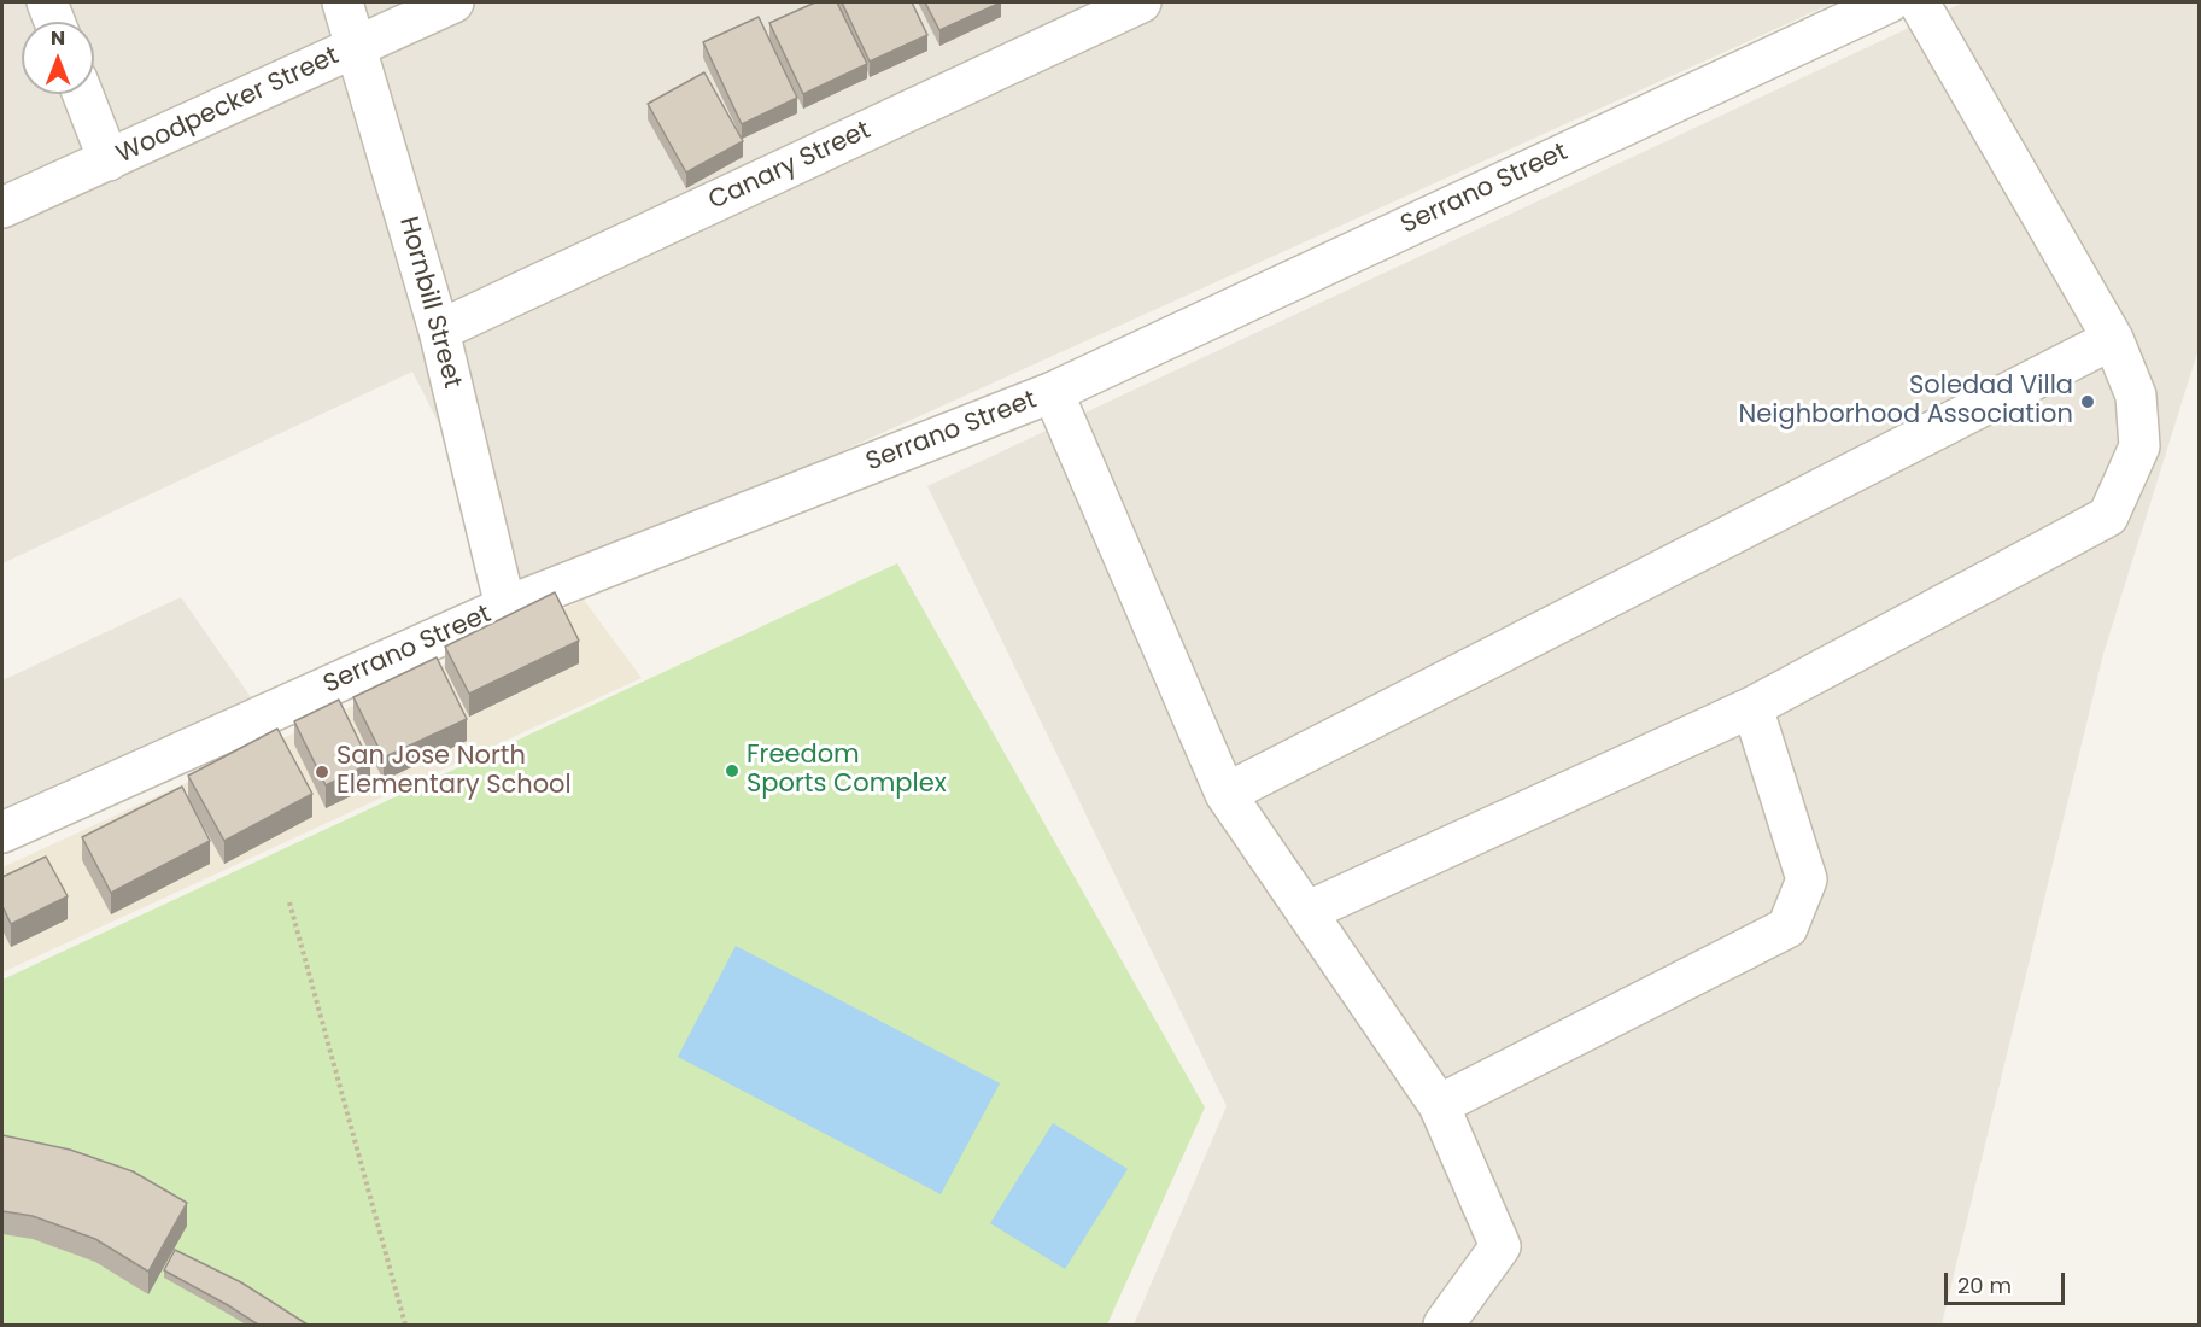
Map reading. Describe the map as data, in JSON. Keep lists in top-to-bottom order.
{
  "streets": {
    "street": [
      "Woodpecker Street",
      "Canary Street",
      "Serrano Street",
      "Hornbill Street"
    ]
  },
  "crossings": [
    ["Woodpecker Street", "Hornbill Street"],
    ["Canary Street", "Hornbill Street"],
    ["Serrano Street", "Hornbill Street"]
  ],
  "places": ["Soledad Villa Neighborhood Association", "Freedom Sports Complex", "San Jose North Elementary School"],
  "scale_bar": "20 m",
  "north": "top"
}
